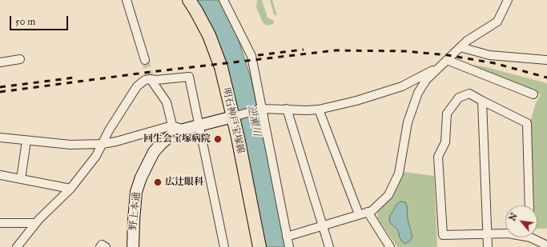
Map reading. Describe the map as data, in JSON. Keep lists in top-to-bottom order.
{
  "streets": {
    "main road": ["明石神戸宝塚線"],
    "street": ["野上本通"]
  },
  "crossings": [
    ["明石神戸宝塚線", "野上本通"]
  ],
  "water": ["逆瀬川"],
  "places": ["回生会宝塚病院", "広辻眼科"],
  "scale_bar": "50 m",
  "north": "top left"
}
